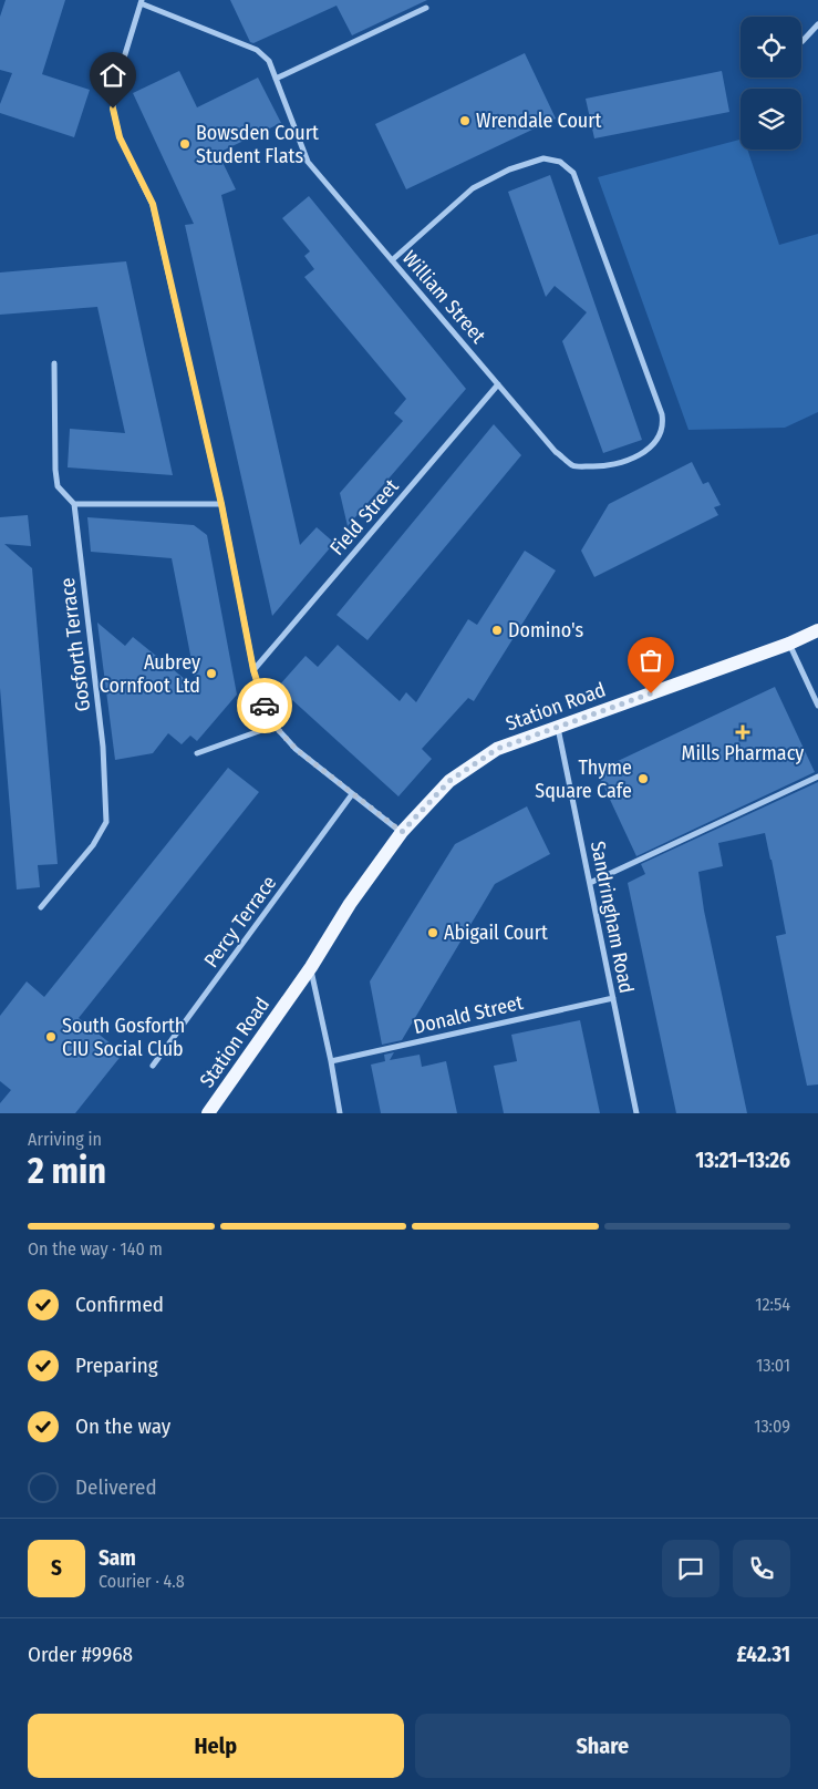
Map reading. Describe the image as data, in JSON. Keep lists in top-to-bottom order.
{
  "streets": {
    "main road": ["Station Road"],
    "street": [
      "William Street",
      "Field Street",
      "Gosforth Terrace",
      "Sandringham Road",
      "Percy Terrace",
      "Donald Street"
    ]
  },
  "crossings": [
    ["William Street", "Field Street"],
    ["Station Road", "Sandringham Road"],
    ["Sandringham Road", "Donald Street"]
  ],
  "places": {
    "other": [
      "Wrendale Court",
      "Bowsden Court Student Flats",
      "Domino's",
      "Aubrey Cornfoot Ltd",
      "Thyme Square Cafe",
      "Abigail Court",
      "South Gosforth CIU Social Club"
    ],
    "health": ["Mills Pharmacy"]
  },
  "page": {
    "heading": ["2 min", "Arriving in", "13:21–13:26"],
    "panel": [
      "Sam",
      "Courier · 4.8",
      "Order #9968",
      "£42.31"
    ],
    "bar": "On the way · 140 m",
    "list": [
      ["Confirmed", "12:54"],
      ["Preparing", "13:01"],
      ["On the way", "13:09"],
      "Delivered"
    ],
    "round": "S",
    "buttons": ["Help", "Share"]
  }
}
